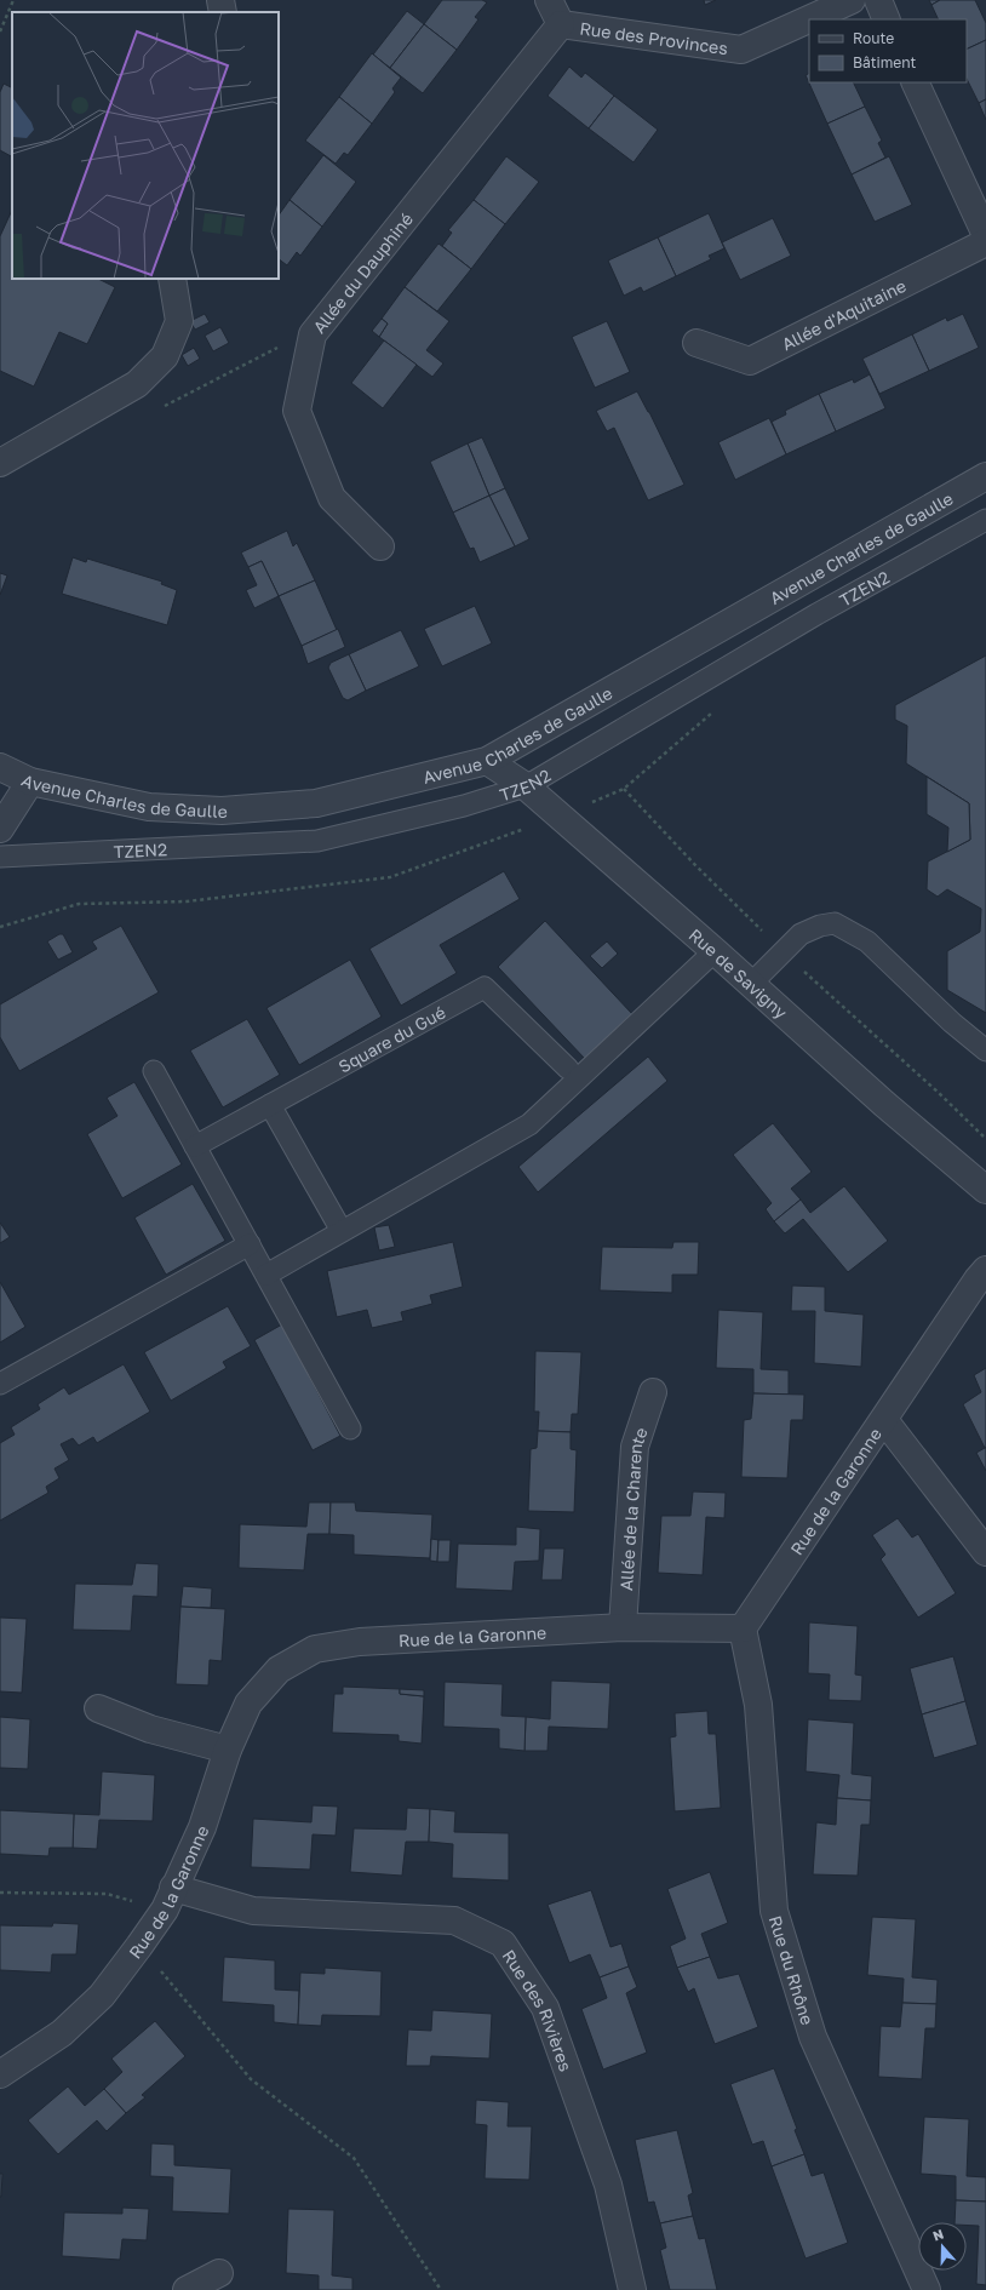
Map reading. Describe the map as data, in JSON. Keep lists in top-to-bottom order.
{
  "streets": {
    "street": [
      "Rue des Provinces",
      "Allée du Dauphiné",
      "Allée d'Aquitaine",
      "Avenue Charles de Gaulle",
      "Rue de Savigny",
      "Rue de la Garonne",
      "Allée de la Charente",
      "Rue du Rhône",
      "Rue des Rivières"
    ],
    "lane": ["TZEN2", "Square du Gué"]
  },
  "crossings": [
    ["Rue des Provinces", "Allée du Dauphiné"],
    ["Avenue Charles de Gaulle", "Rue de Savigny"],
    ["TZEN2", "Rue de Savigny"],
    ["Rue de la Garonne", "Allée de la Charente"],
    ["Rue de la Garonne", "Rue du Rhône"],
    ["Rue de la Garonne", "Rue des Rivières"]
  ],
  "legend": ["Route", "Bâtiment"],
  "north": "top"
}
